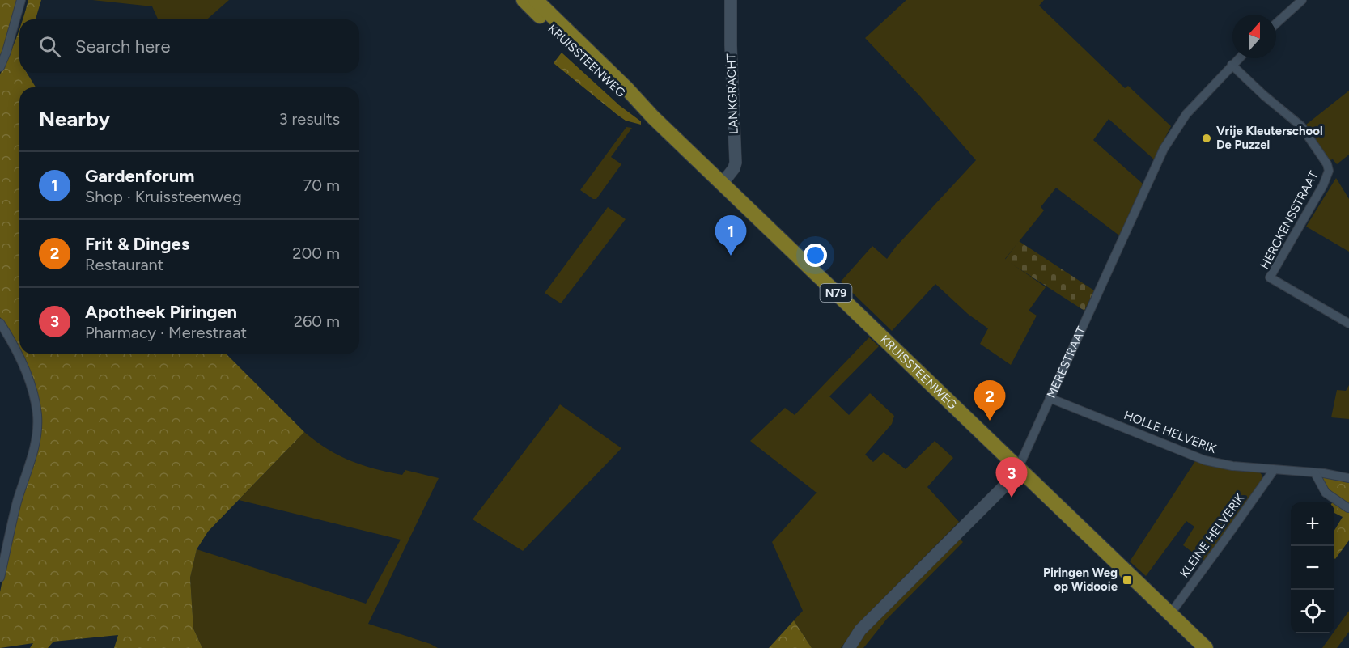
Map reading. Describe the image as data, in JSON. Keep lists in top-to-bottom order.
{
  "streets": {
    "main road": ["KRUISSTEENWEG", "N79"],
    "street": [
      "LANKGRACHT",
      "HERCKENSSTRAAT",
      "MERESTRAAT",
      "HOLLE HELVERIK",
      "KLEINE HELVERIK"
    ]
  },
  "crossings": [
    ["KRUISSTEENWEG", "LANKGRACHT"],
    ["KRUISSTEENWEG", "MERESTRAAT"],
    ["KRUISSTEENWEG", "KLEINE HELVERIK"],
    ["HERCKENSSTRAAT", "MERESTRAAT"],
    ["MERESTRAAT", "HOLLE HELVERIK"],
    ["HOLLE HELVERIK", "KLEINE HELVERIK"]
  ],
  "places": {
    "other": ["Vrije Kleuterschool De Puzzel"],
    "transit": ["Piringen Weg op Widooie"]
  },
  "north": "top",
  "page": {
    "search": "Search here",
    "heading": ["Nearby", "3 results"],
    "list": [
      {
        "mark": "1",
        "name": "Gardenforum",
        "note": "Shop · Kruissteenweg",
        "value": "70 m"
      },
      {
        "mark": "2",
        "name": "Frit & Dinges",
        "note": "Restaurant",
        "value": "200 m"
      },
      {
        "mark": "3",
        "name": "Apotheek Piringen",
        "note": "Pharmacy · Merestraat",
        "value": "260 m"
      }
    ],
    "pins": ["1", "2", "3"],
    "map_buttons": ["+", "−"]
  }
}
